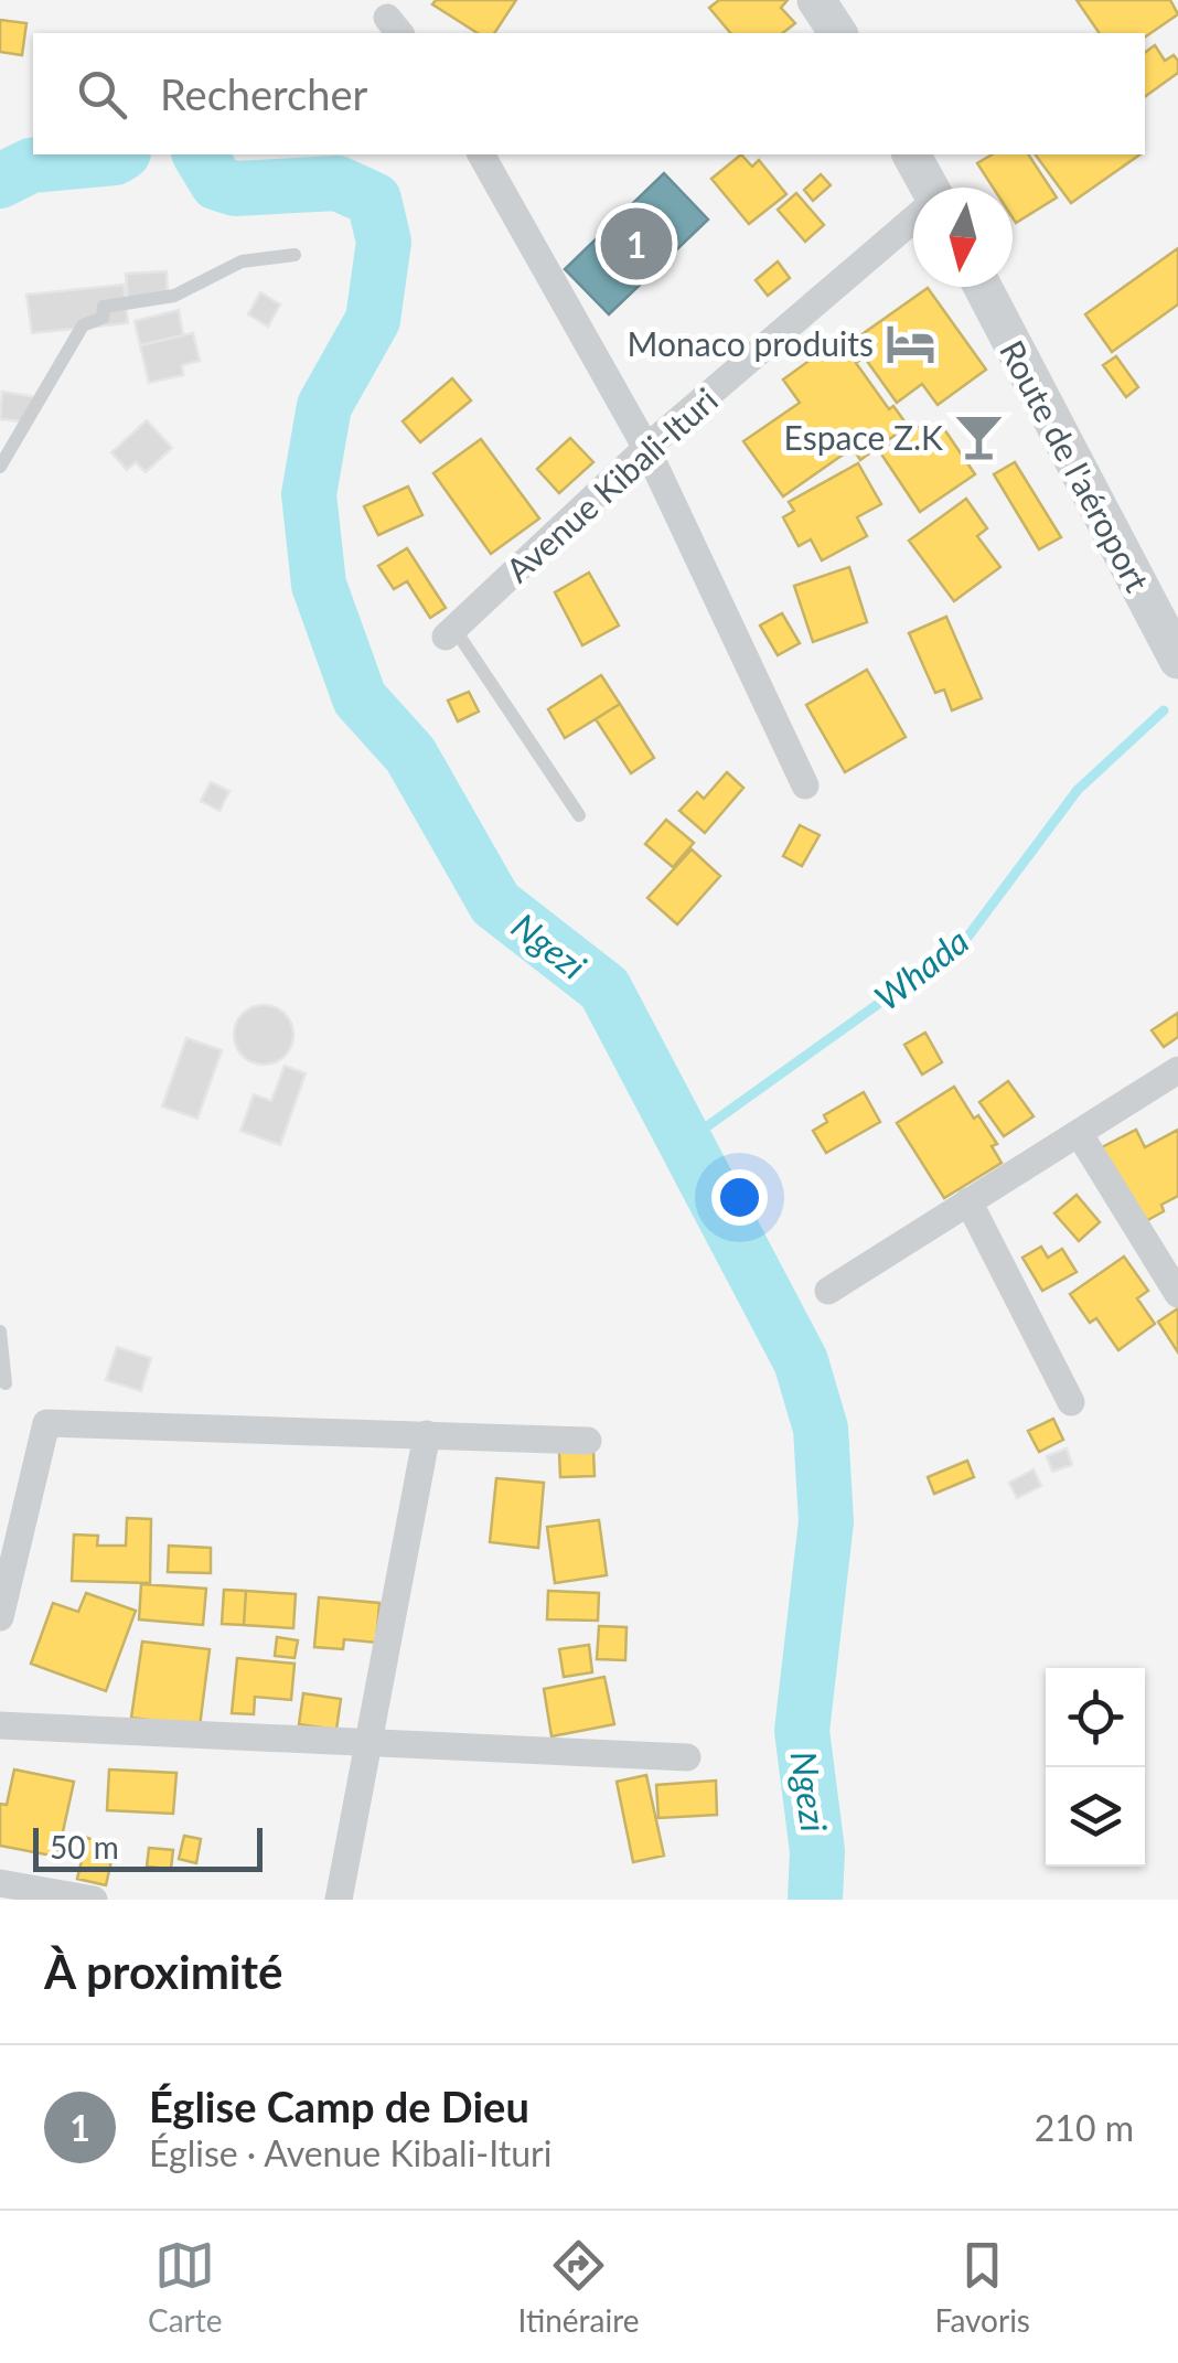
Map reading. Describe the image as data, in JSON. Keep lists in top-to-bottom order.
{
  "streets": {
    "street": ["Route de l'aéroport", "Avenue Kibali-Ituri"]
  },
  "water": ["Ngezi", "Whada"],
  "places": {
    "hotel": ["Monaco produits"],
    "bar": ["Espace Z.K"]
  },
  "scale_bar": "50 m",
  "north": "bottom",
  "page": {
    "search": "Rechercher",
    "pins": "1",
    "scale": "50 m",
    "heading": "À proximité",
    "list": [
      {
        "mark": "1",
        "name": "Église Camp de Dieu",
        "note": "Église · Avenue Kibali-Ituri",
        "value": "210 m"
      }
    ],
    "nav": ["Carte", "Itinéraire", "Favoris"]
  }
}
